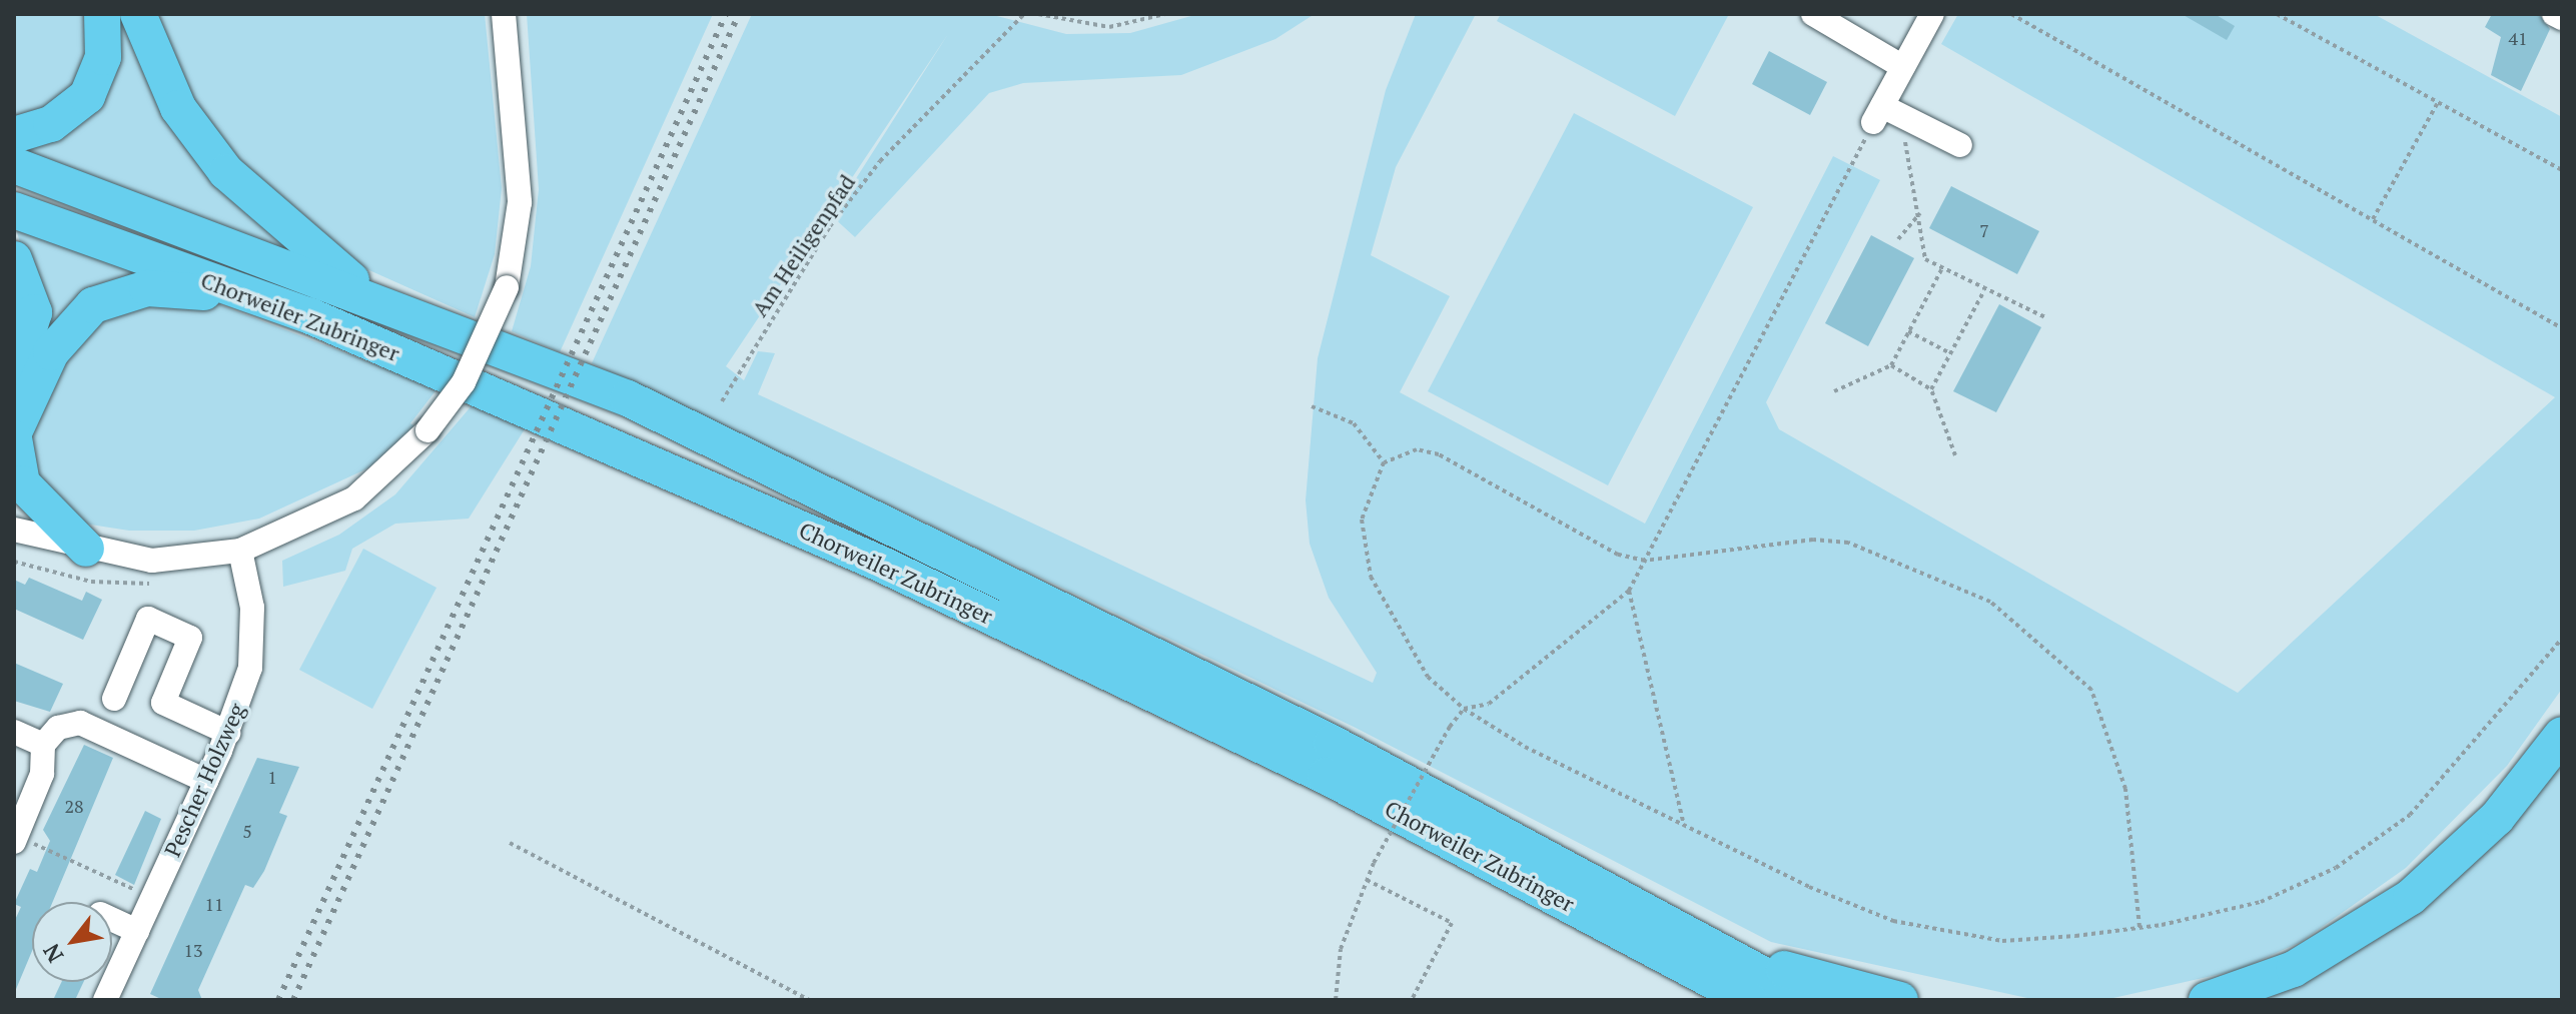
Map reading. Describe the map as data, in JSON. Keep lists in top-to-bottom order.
{
  "streets": {
    "highway": ["Chorweiler Zubringer"],
    "street": ["Pescher Holzweg"],
    "path": ["Am Heiligenpfad"]
  },
  "house_numbers": [
    "41",
    "7",
    "1",
    "28",
    "5",
    "11",
    "13"
  ],
  "north": "bottom left"
}
